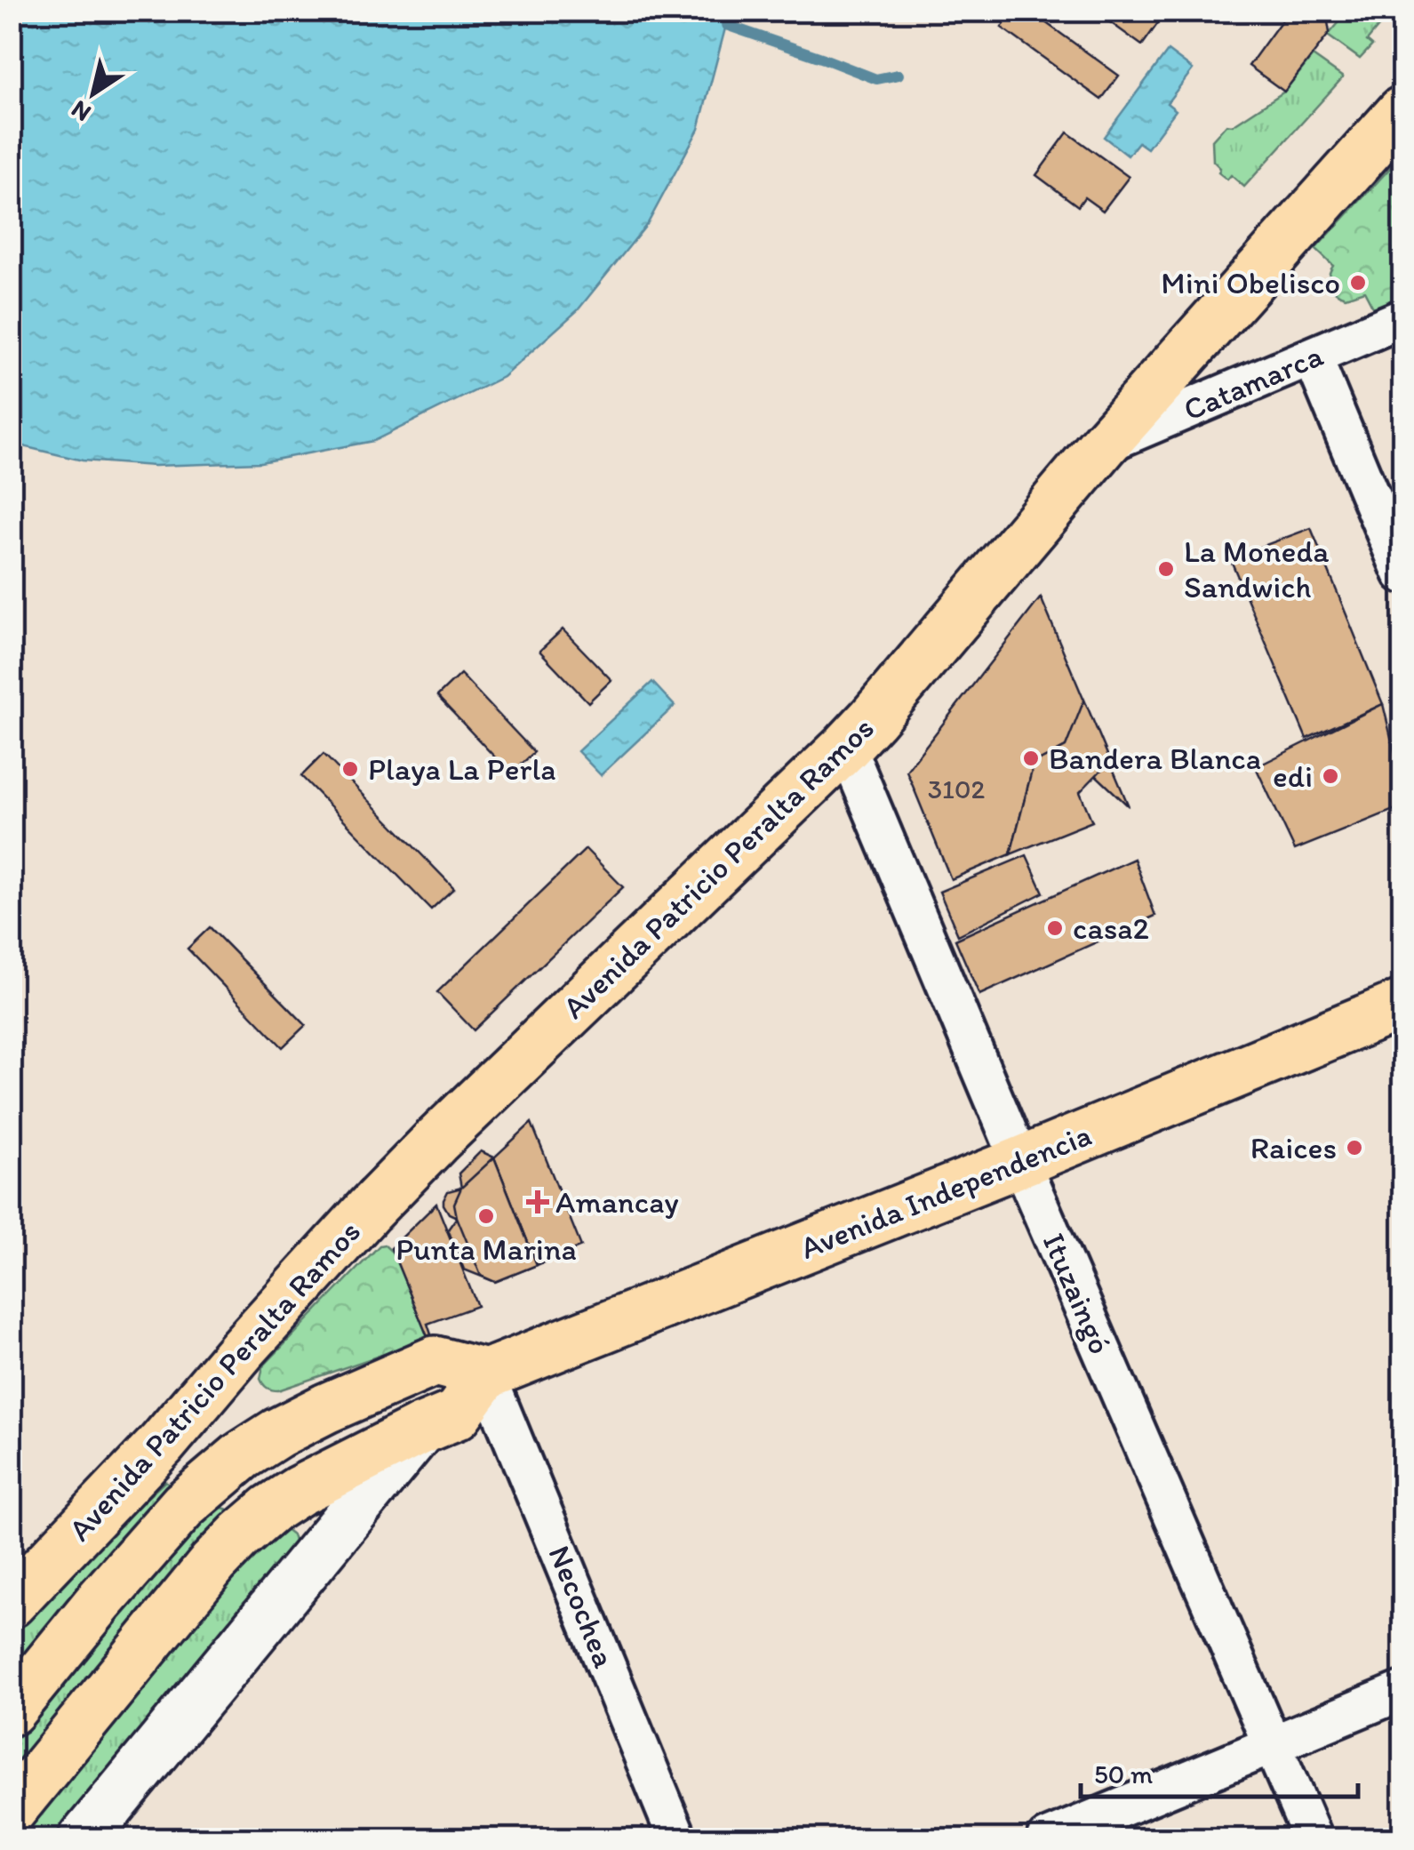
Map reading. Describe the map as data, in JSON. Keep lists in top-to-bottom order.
{
  "streets": {
    "main road": ["Avenida Patricio Peralta Ramos", "Avenida Independencia"],
    "street": ["Catamarca", "Ituzaingó", "Necochea"]
  },
  "crossings": [
    ["Catamarca", "Avenida Patricio Peralta Ramos"],
    ["Avenida Patricio Peralta Ramos", "Avenida Independencia"],
    ["Avenida Patricio Peralta Ramos", "Ituzaingó"],
    ["Avenida Patricio Peralta Ramos", "Necochea"],
    ["Avenida Independencia", "Ituzaingó"],
    ["Avenida Independencia", "Necochea"]
  ],
  "places": {
    "other": [
      "Mini Obelisco",
      "La Moneda Sandwich",
      "Bandera Blanca",
      "Playa La Perla",
      "edi",
      "casa2",
      "Raices",
      "Punta Marina"
    ],
    "health": ["Amancay"]
  },
  "house_numbers": ["3102"],
  "scale_bar": "50 m",
  "north": "bottom left"
}
